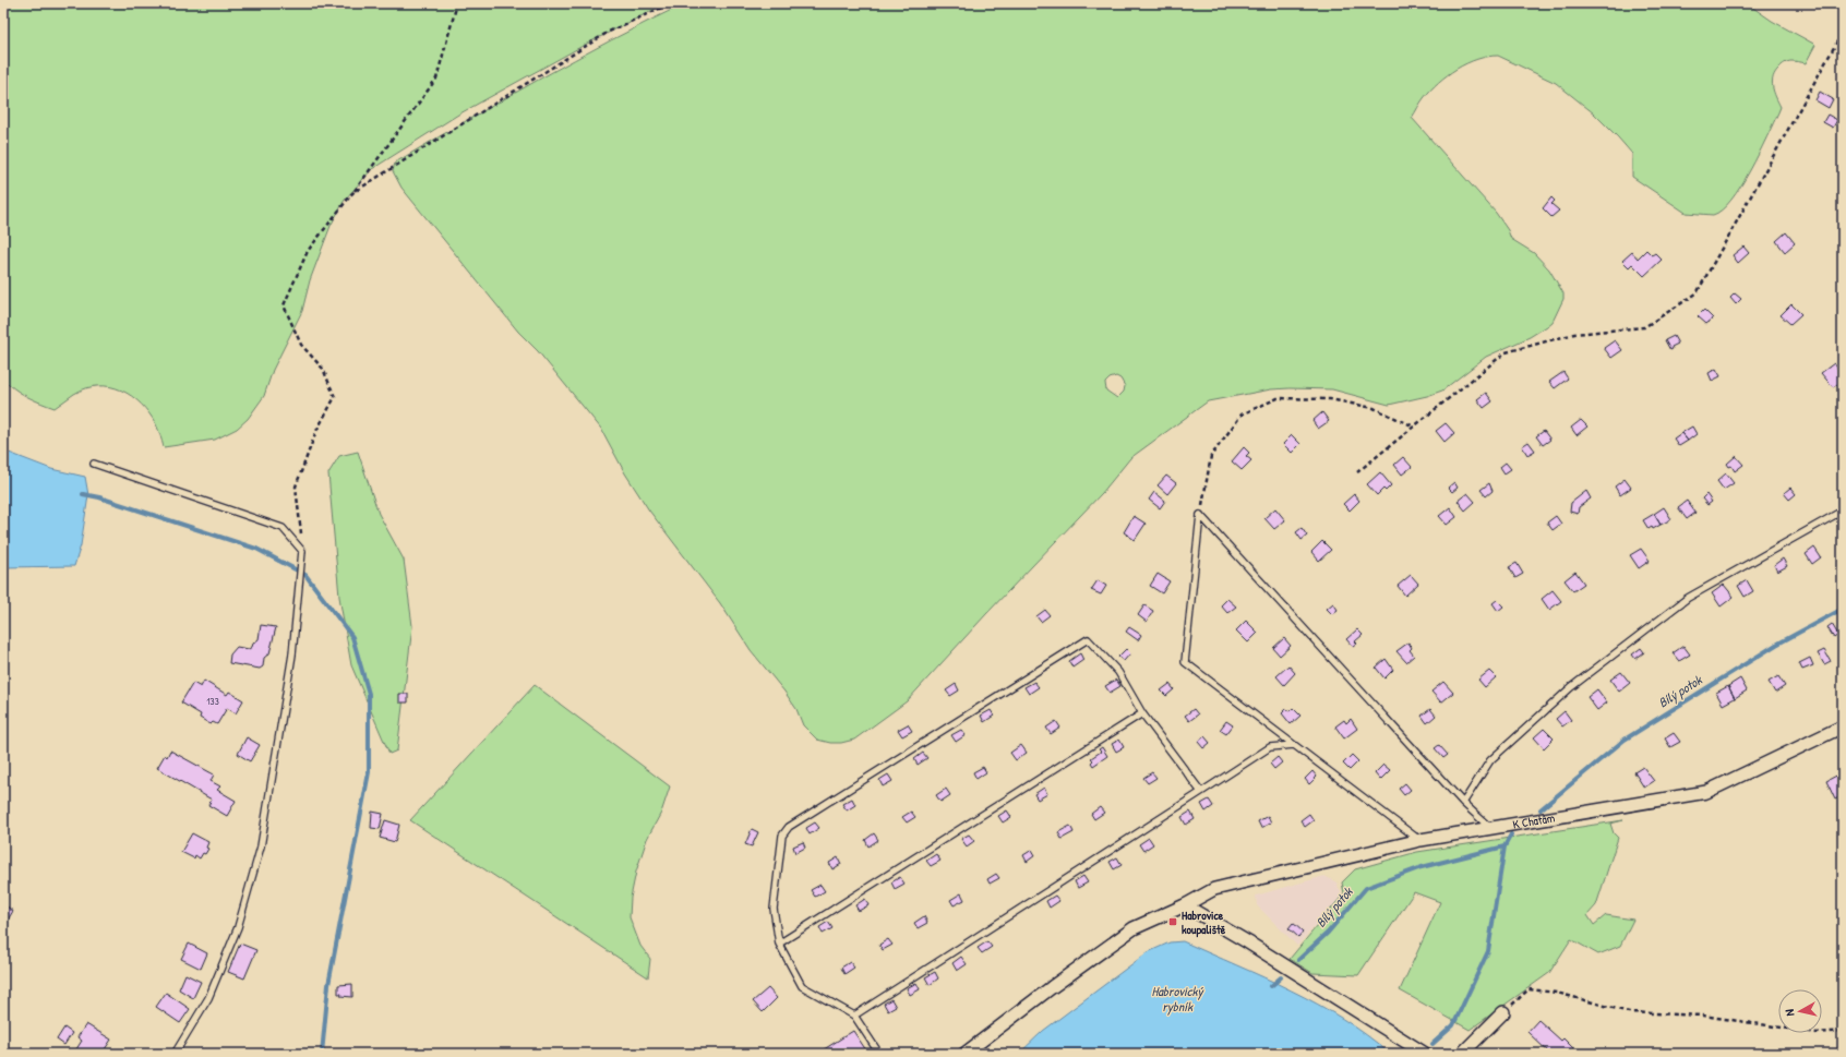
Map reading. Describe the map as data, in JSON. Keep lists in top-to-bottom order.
{
  "streets": {
    "street": ["K Chatám"]
  },
  "water": ["Bílý potok", "Habrovický rybník"],
  "places": {
    "transit": ["Habrovice koupaliště"]
  },
  "house_numbers": ["133"],
  "north": "left"
}
